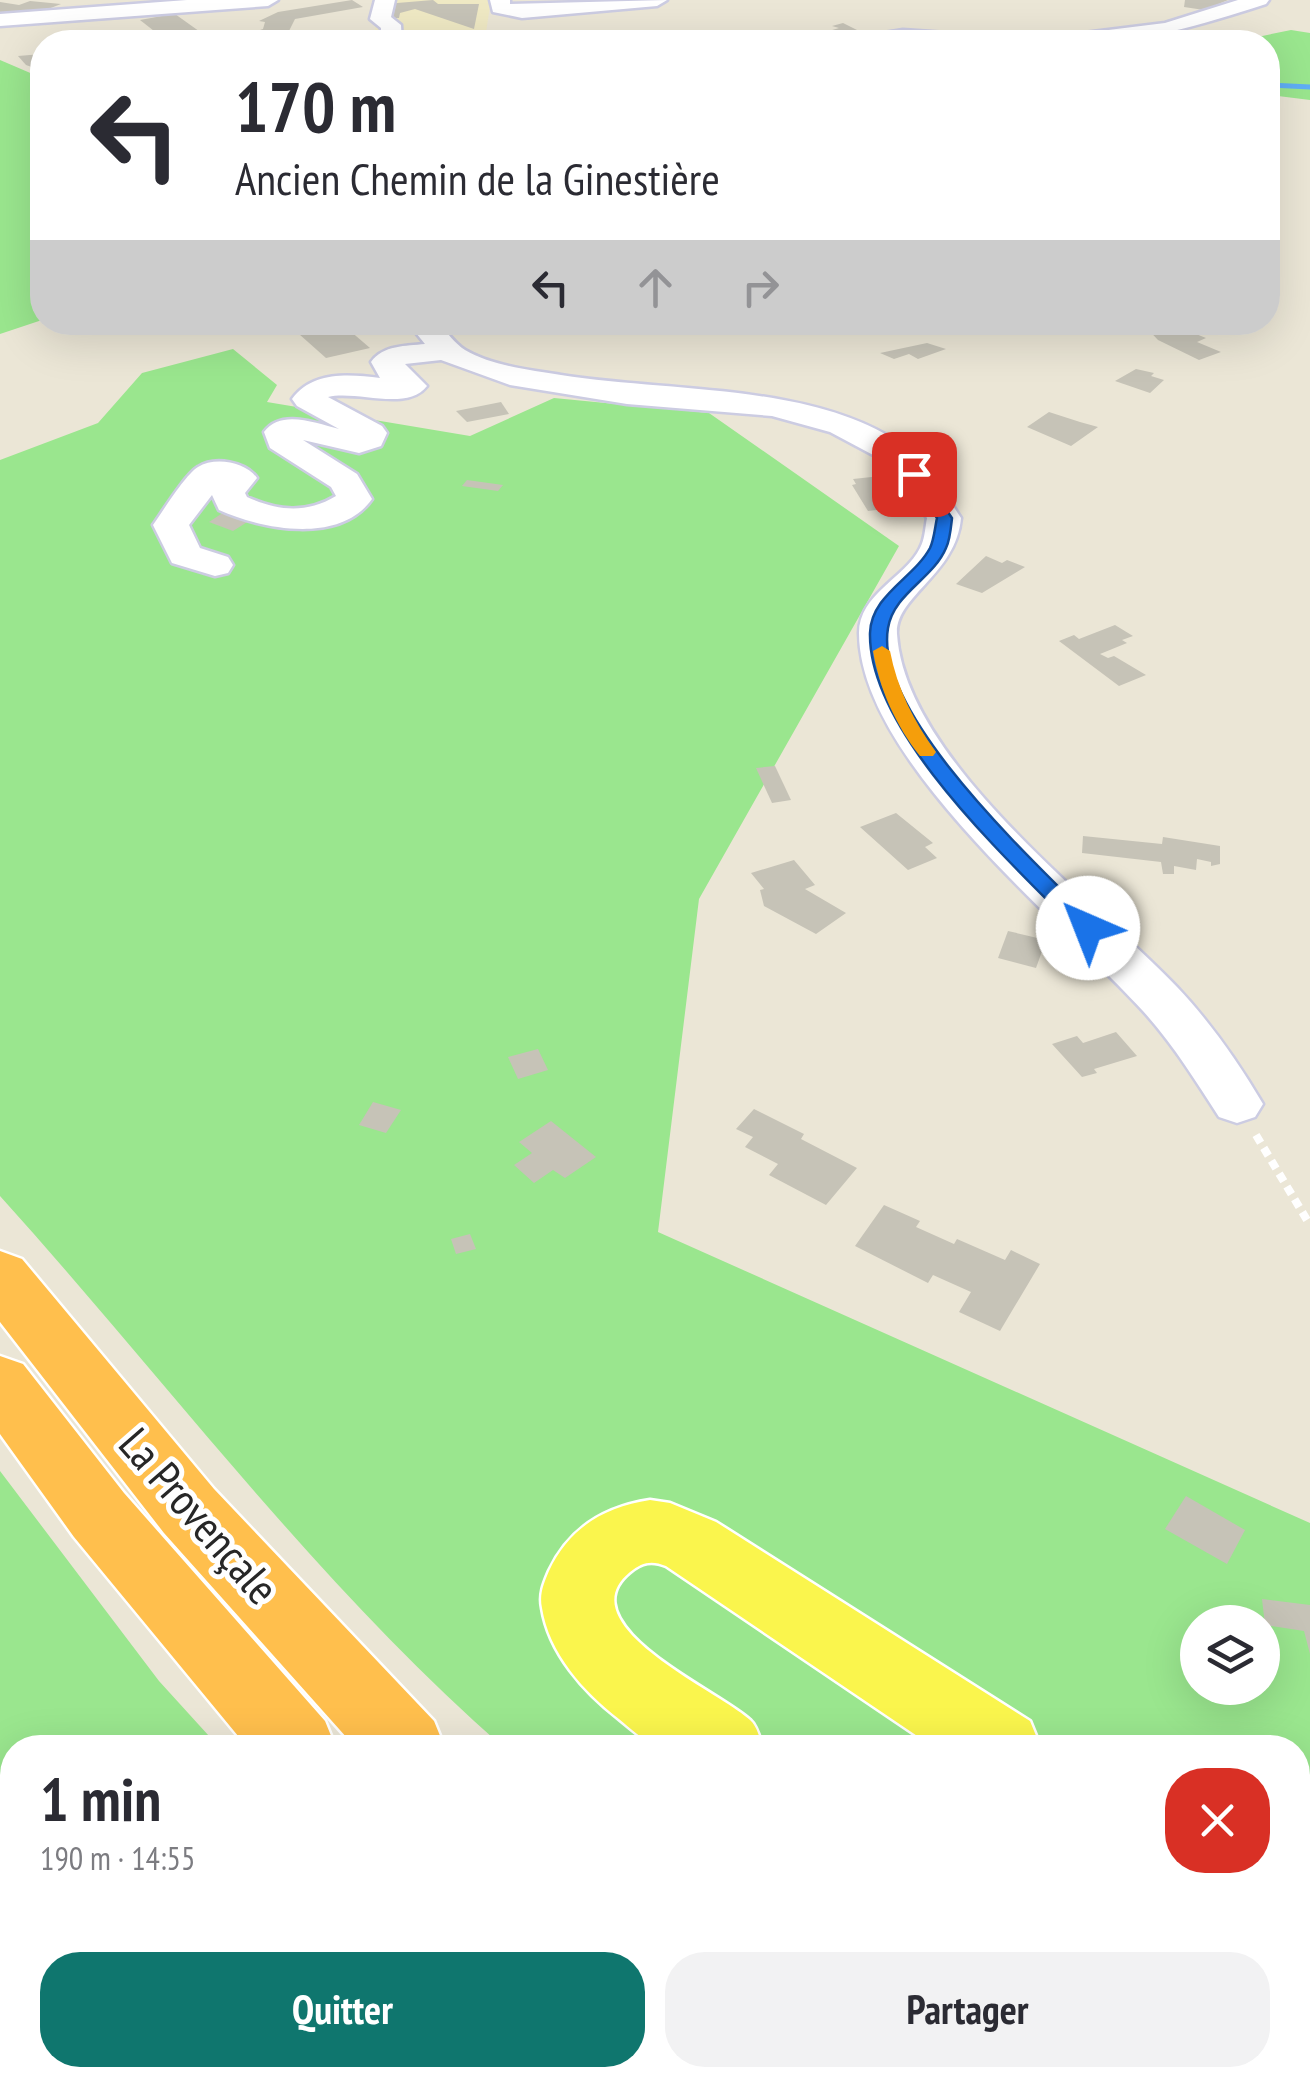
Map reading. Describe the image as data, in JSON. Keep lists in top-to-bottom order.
{
  "streets": {
    "highway": ["La Provençale"]
  },
  "page": {
    "turn": ["170 m", "Ancien Chemin de la Ginestière"],
    "heading": ["1 min", "190 m · 14:55"],
    "buttons": ["Quitter", "Partager"]
  }
}
